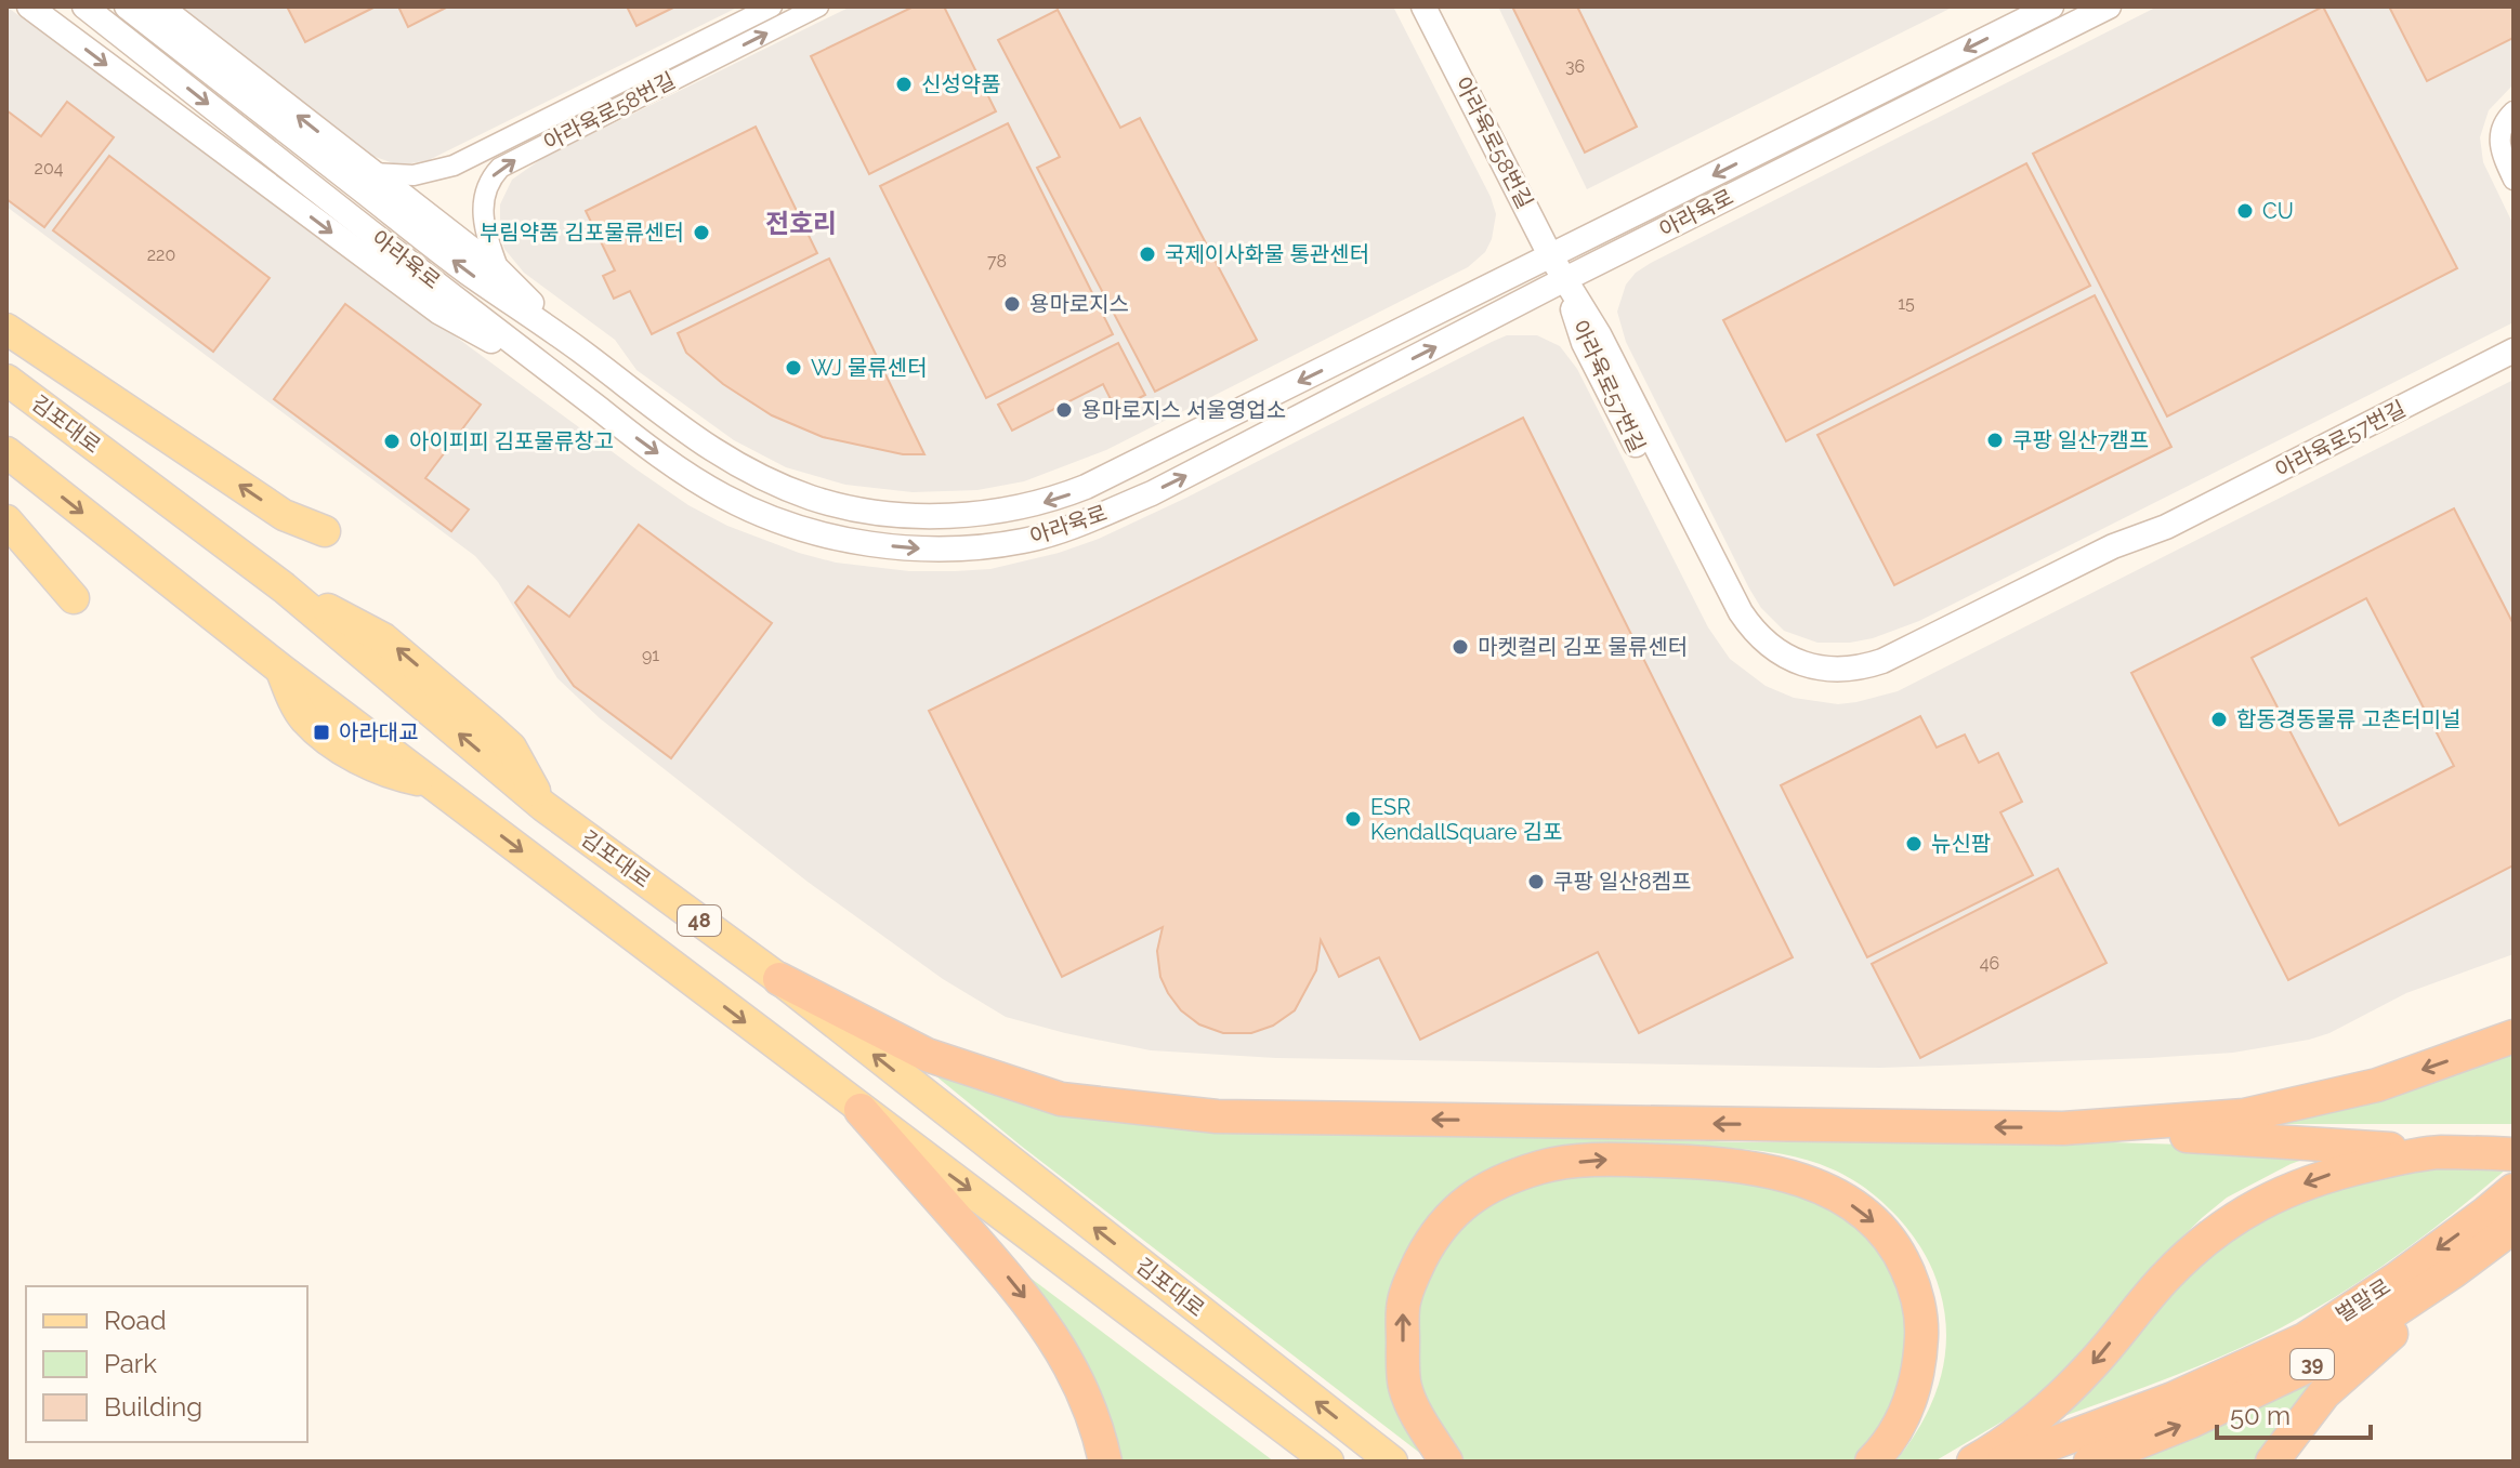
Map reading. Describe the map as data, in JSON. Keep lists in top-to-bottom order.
{
  "streets": {
    "highway": ["벌말로", "39"],
    "main road": ["김포대로", "48"],
    "street": ["아라육로58번길", "아라육로", "아라육로57번길"]
  },
  "crossings": [
    ["아라육로58번길", "아라육로"],
    ["아라육로58번길", "아라육로57번길"],
    ["아라육로", "아라육로57번길"]
  ],
  "districts": ["전호리"],
  "places": {
    "other": [
      "신성약품",
      "CU",
      "부림약품 김포물류센터",
      "국제이사화물 통관센터",
      "용마로지스",
      "WJ 물류센터",
      "용마로지스 서울영업소",
      "쿠팡 일산7캠프",
      "아이피피 김포물류창고",
      "마켓컬리 김포 물류센터",
      "합동경동물류 고촌터미널",
      "ESR KendallSquare 김포",
      "뉴신팜",
      "쿠팡 일산8켐프"
    ],
    "transit": ["아라대교"]
  },
  "house_numbers": [
    "36",
    "204",
    "220",
    "78",
    "15",
    "91",
    "46"
  ],
  "legend": ["Road", "Park", "Building"],
  "scale_bar": "50 m"
}
